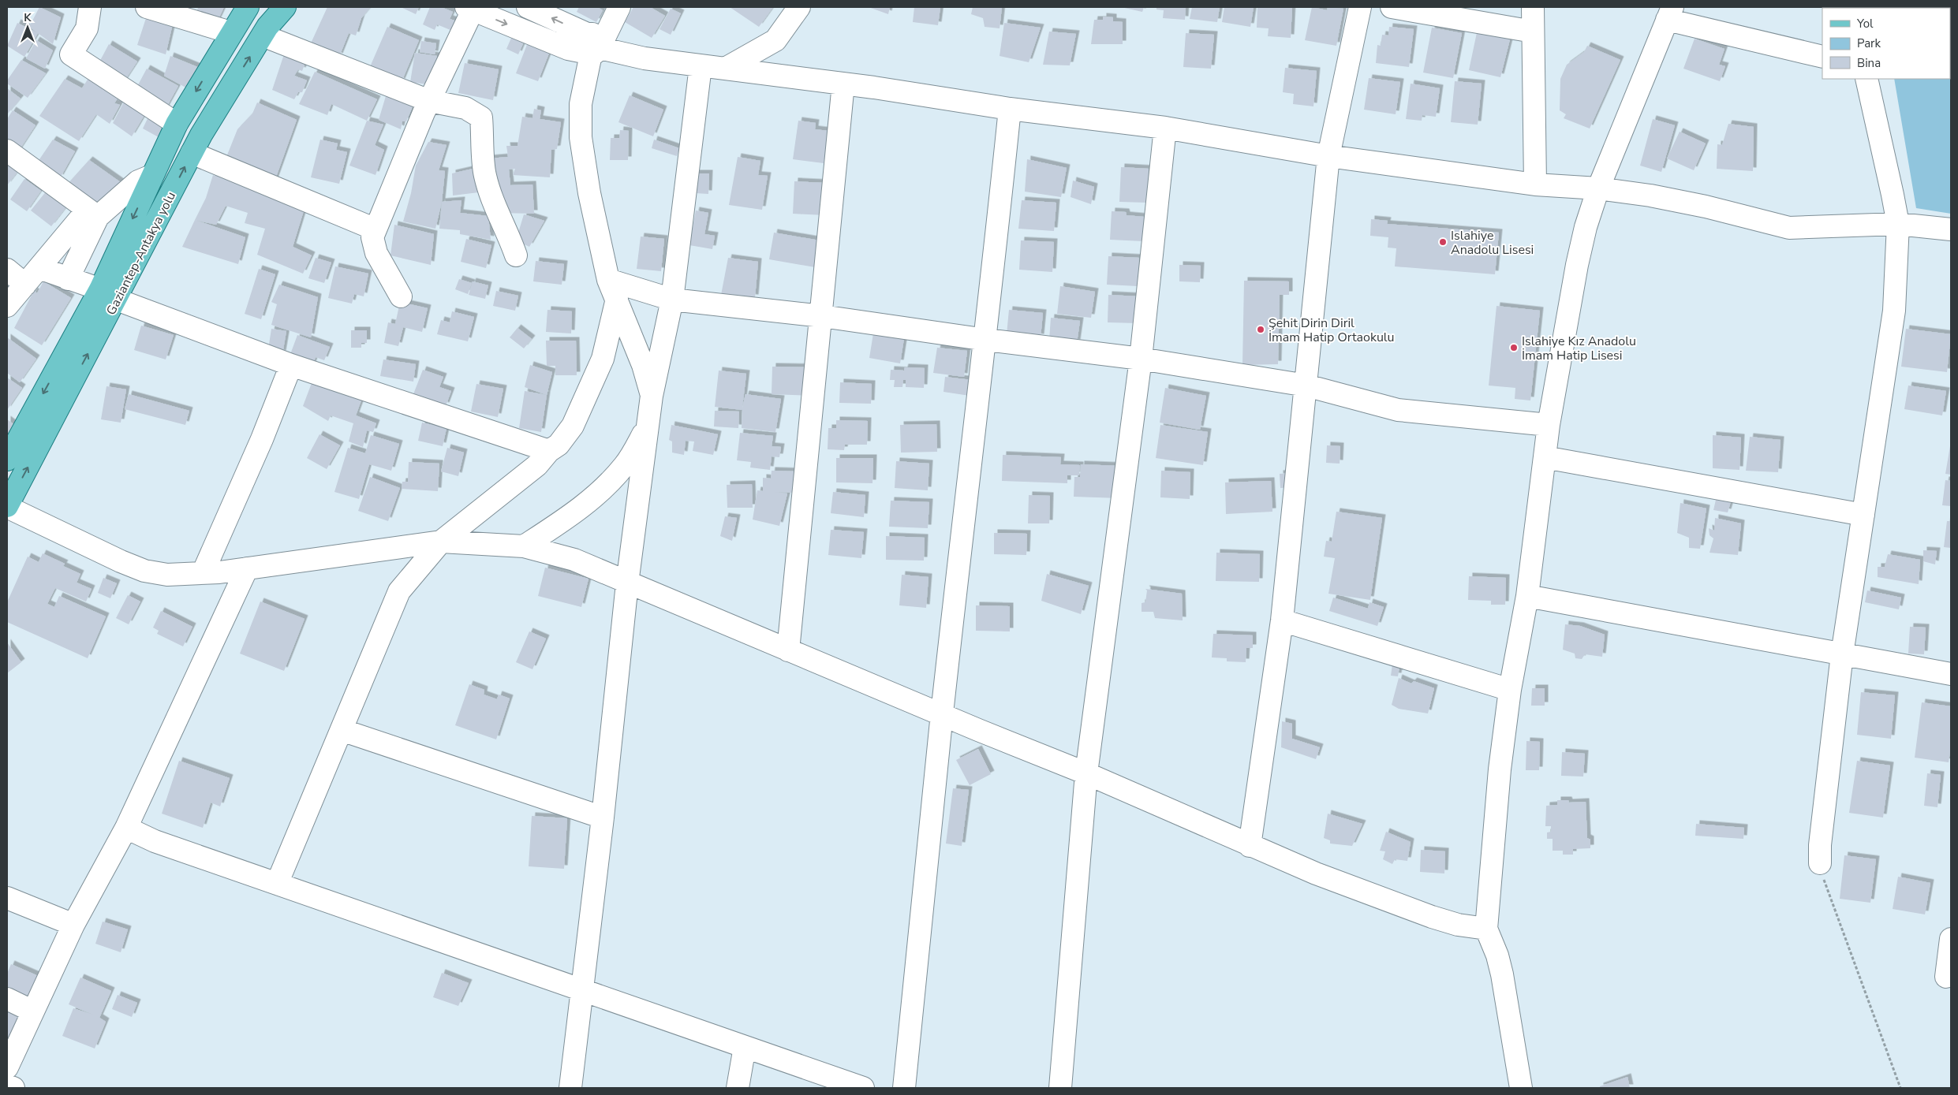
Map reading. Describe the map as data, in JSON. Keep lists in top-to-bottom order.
{
  "streets": {
    "main road": ["Gaziantep-Antakya yolu"]
  },
  "places": ["Islahiye Anadolu Lisesi", "Şehit Dirin Diril İmam Hatip Ortaokulu", "Islahiye Kız Anadolu İmam Hatip Lisesi"],
  "legend": ["Yol", "Park", "Bina"],
  "north": "top"
}
